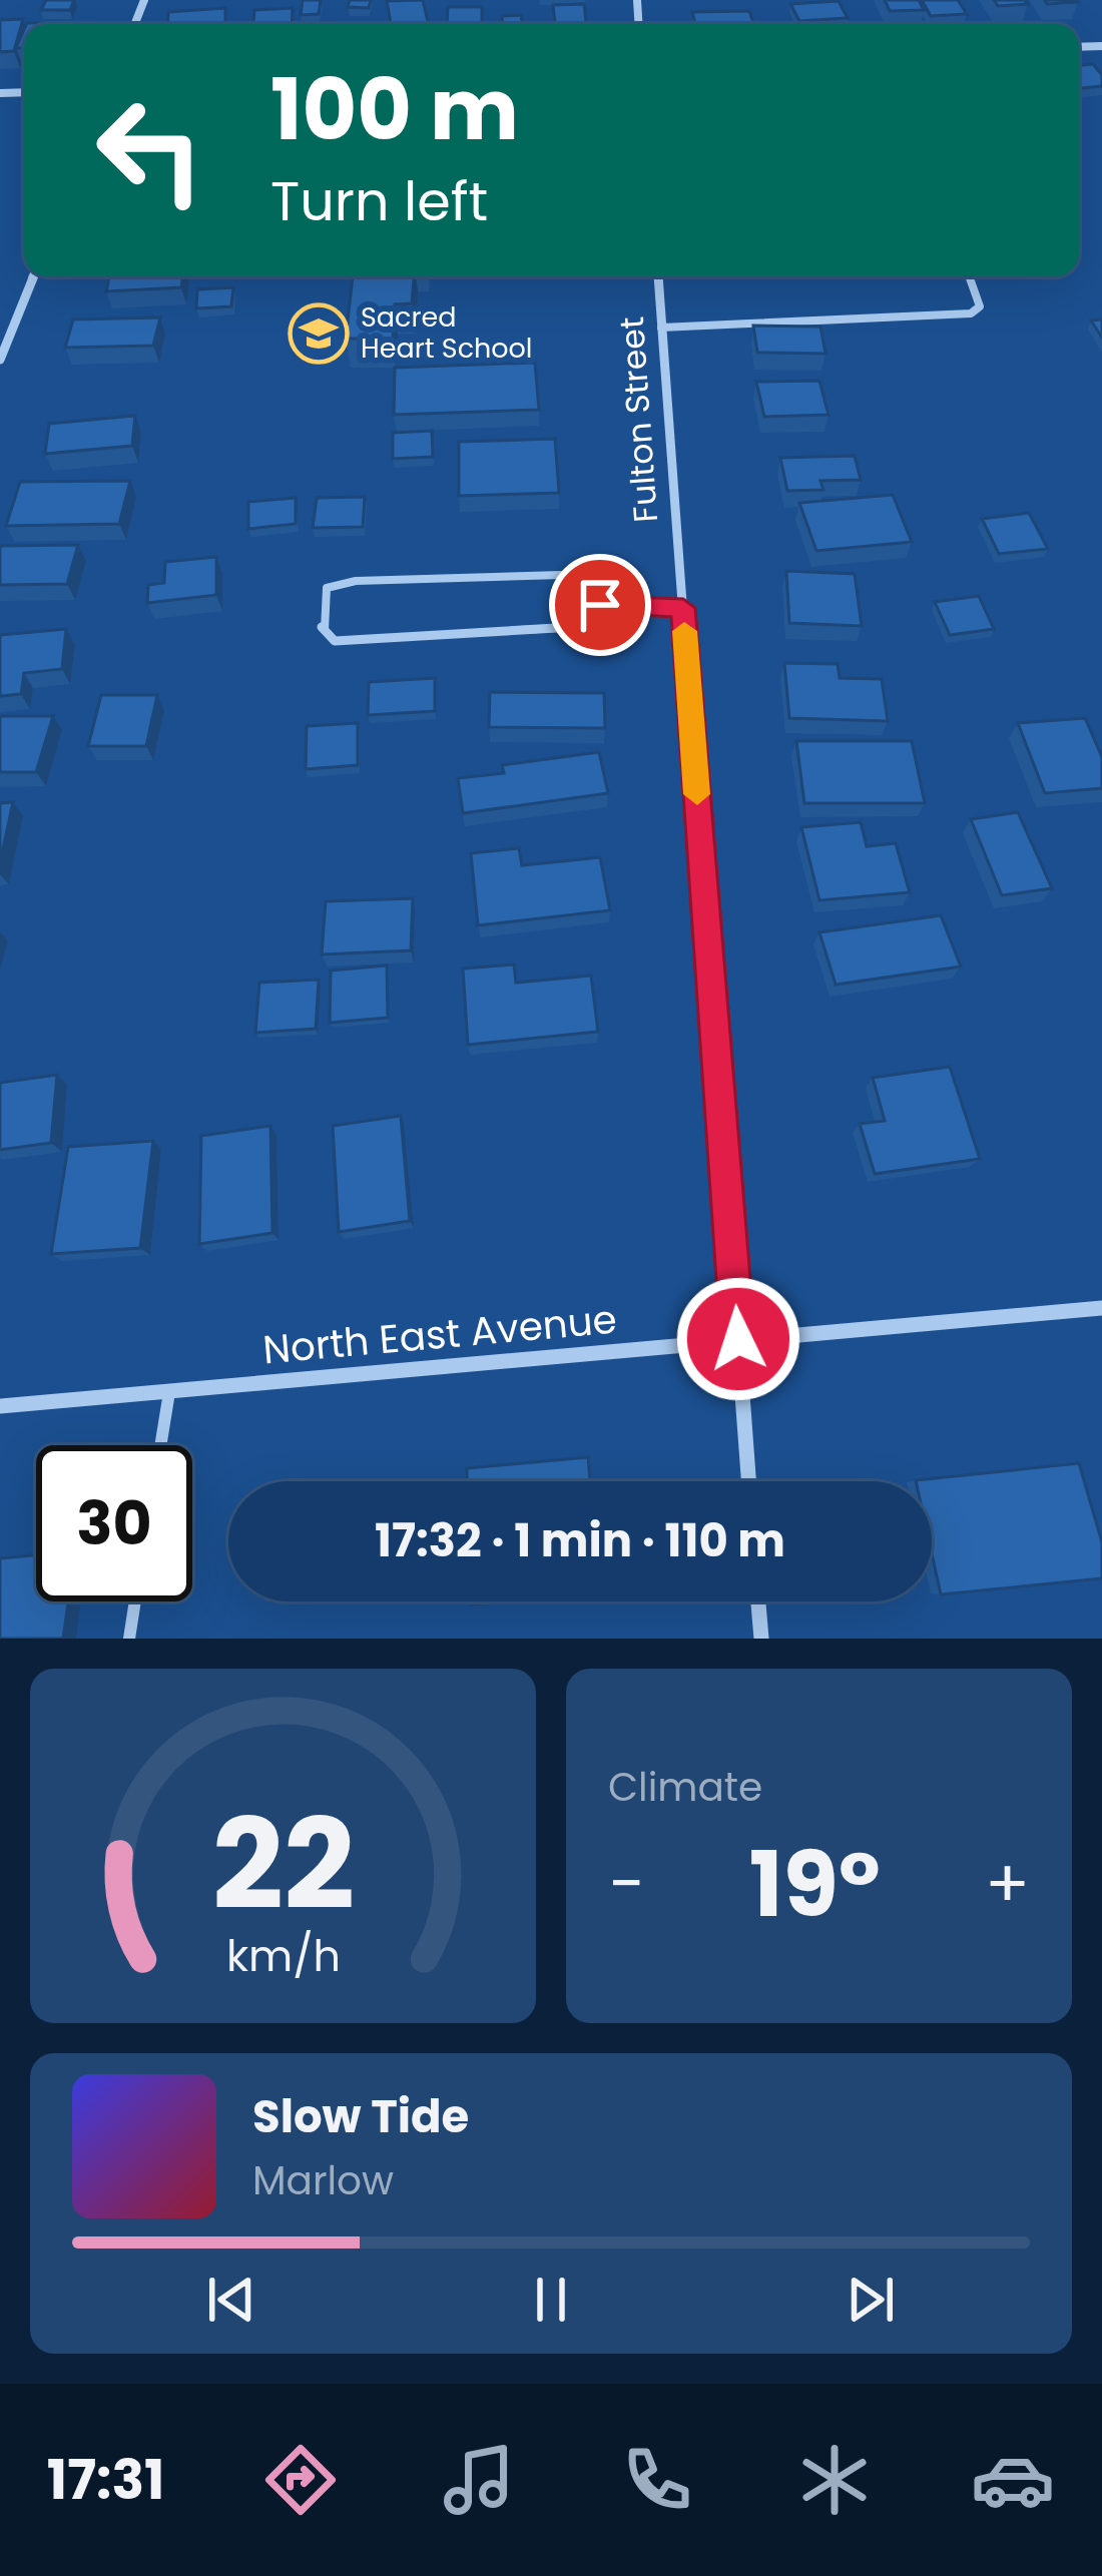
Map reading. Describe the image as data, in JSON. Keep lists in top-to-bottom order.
{
  "streets": {
    "street": ["Fulton Street", "North East Avenue"]
  },
  "crossings": [
    ["Fulton Street", "North East Avenue"]
  ],
  "places": {
    "school or university": ["Sacred Heart School"]
  },
  "page": {
    "turn": ["100 m", "Turn left"],
    "limit": "30",
    "trip": "17:32 · 1 min · 110 m",
    "tile": "Climate",
    "heat": ["−", "19°", "+"],
    "song": ["Slow Tide", "Marlow"],
    "tabs": "17:31",
    "gauge": ["22", "km/h"]
  }
}
